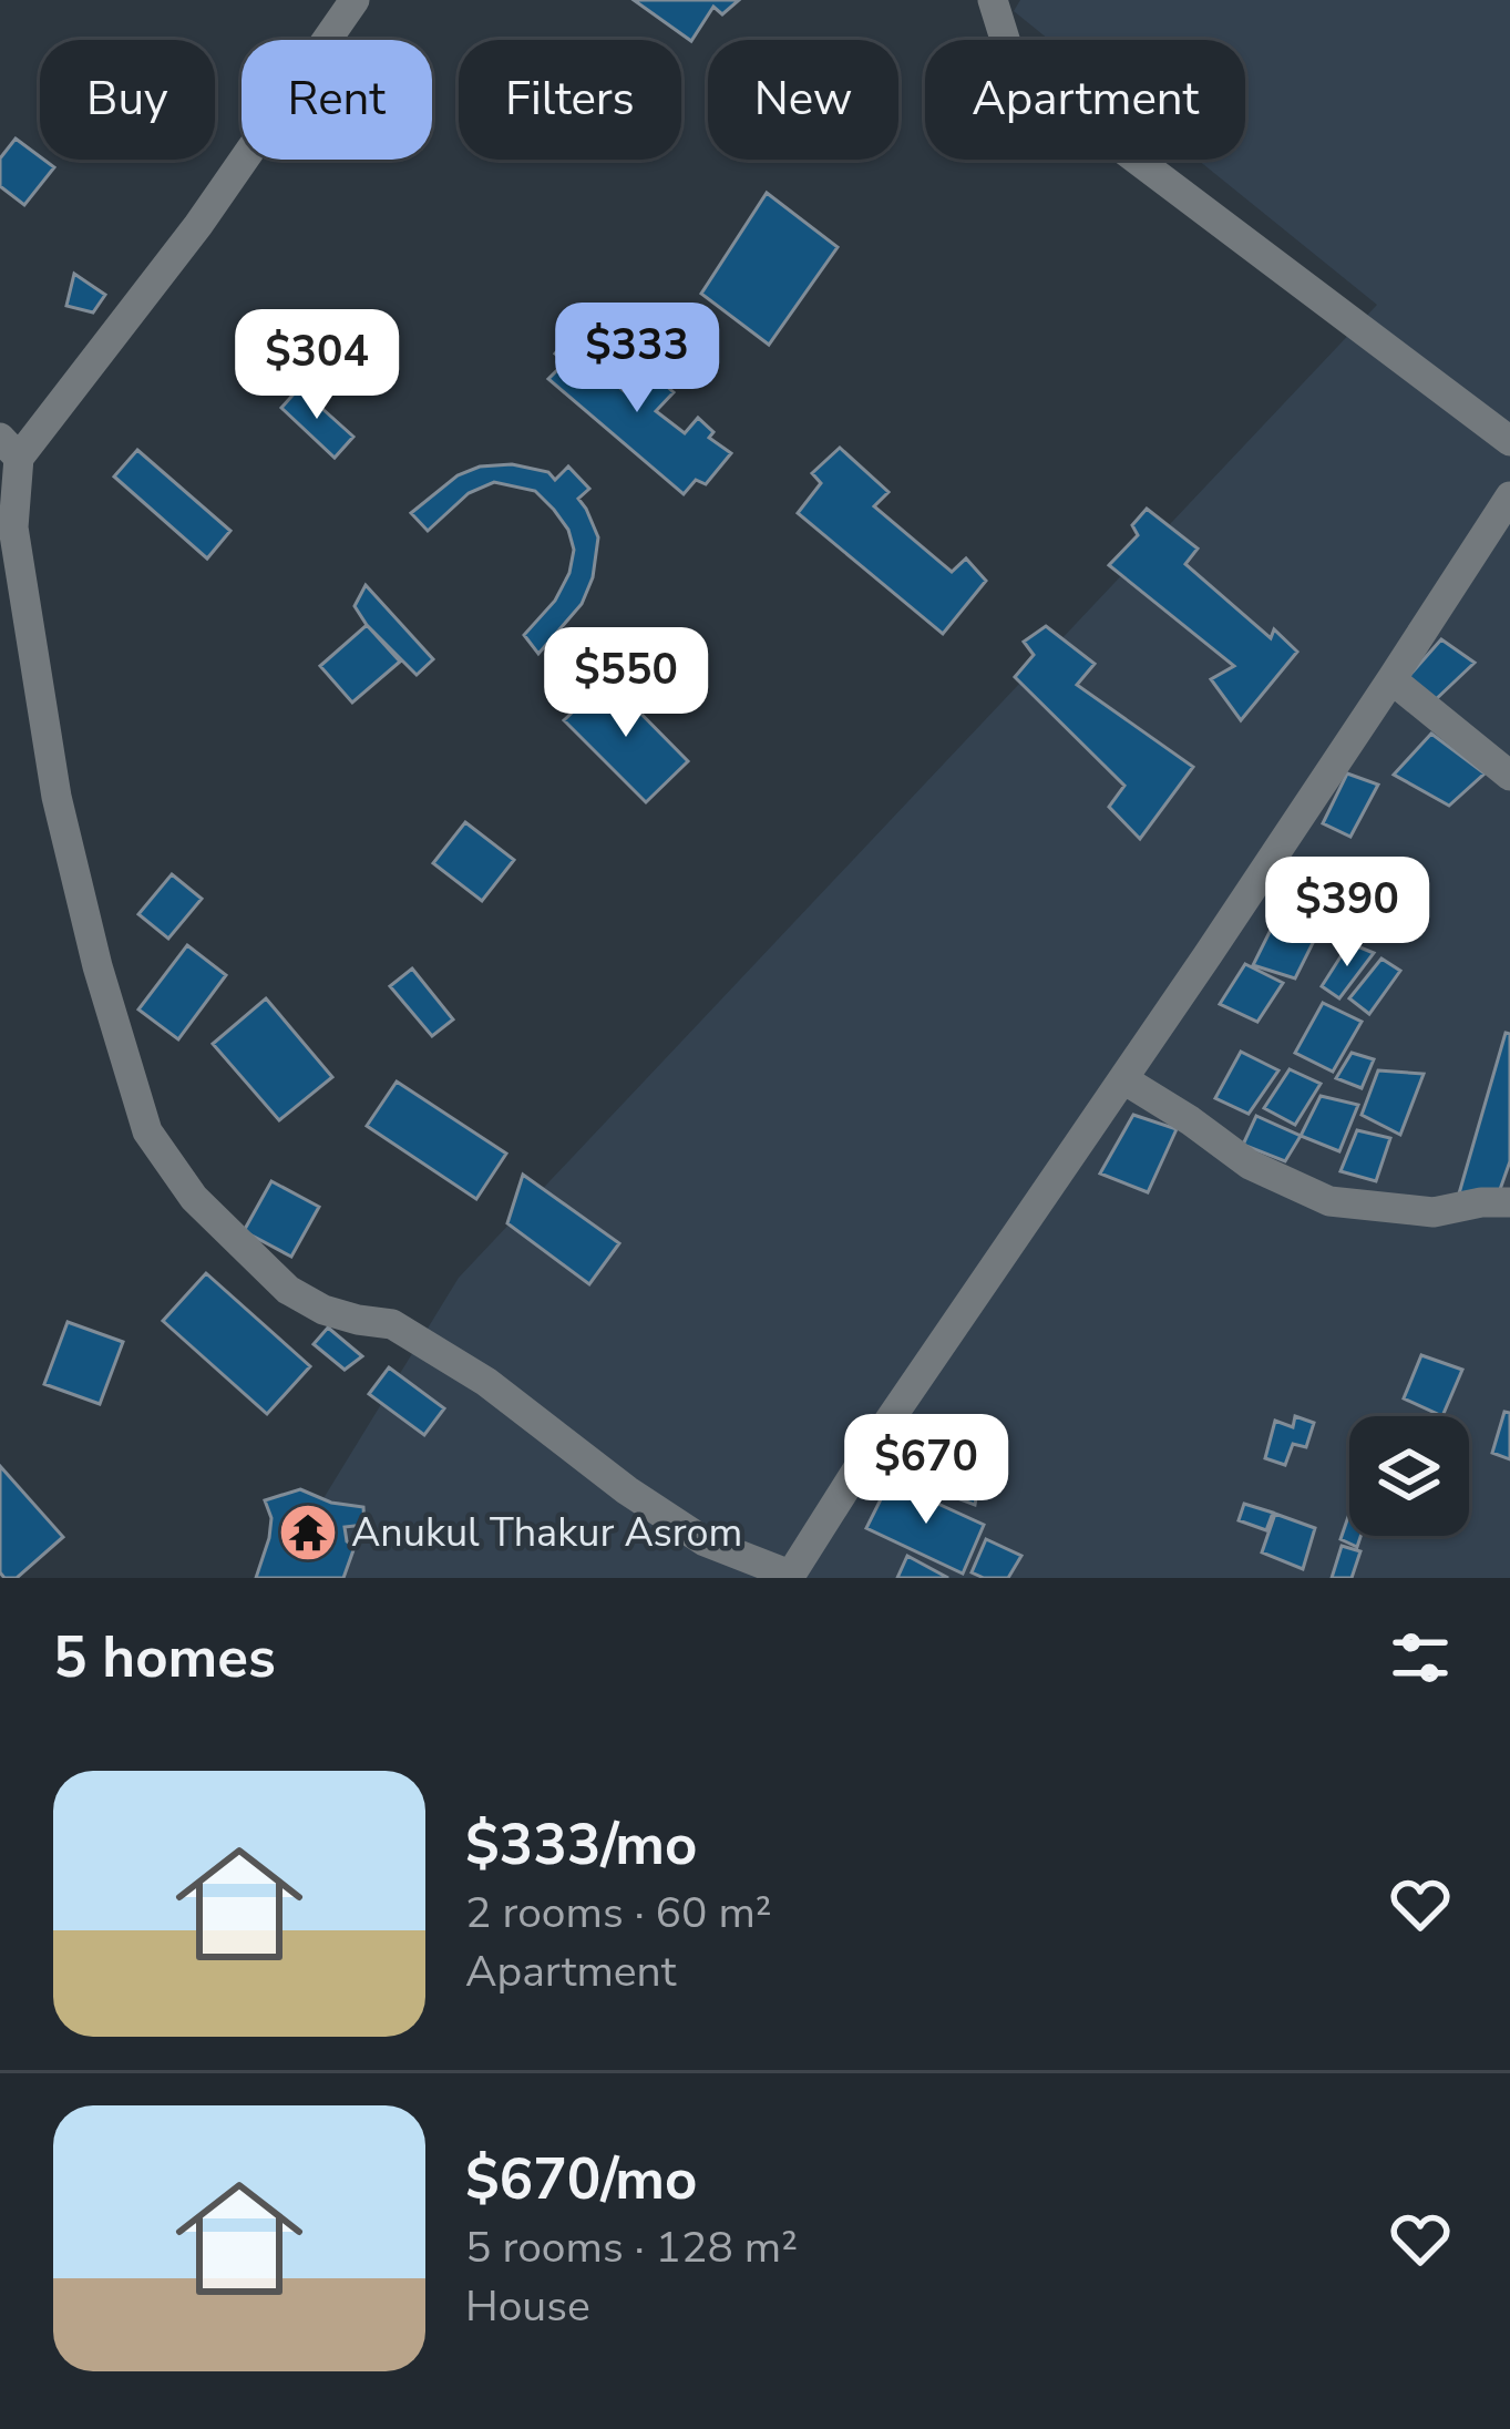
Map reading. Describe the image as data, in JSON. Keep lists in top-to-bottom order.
{
  "places": {
    "temple": ["Anukul Thakur Asrom"]
  },
  "page": {
    "chip": [
      "Buy",
      "Rent",
      "Filters",
      "New",
      "Apartment"
    ],
    "price": [
      "$333",
      "$304",
      "$550",
      "$390",
      "$670"
    ],
    "heading": "5 homes",
    "list": [
      {
        "name": "$333/mo",
        "note": "2 rooms · 60 m² · Apartment"
      },
      {
        "name": "$670/mo",
        "note": "5 rooms · 128 m² · House"
      }
    ]
  }
}
